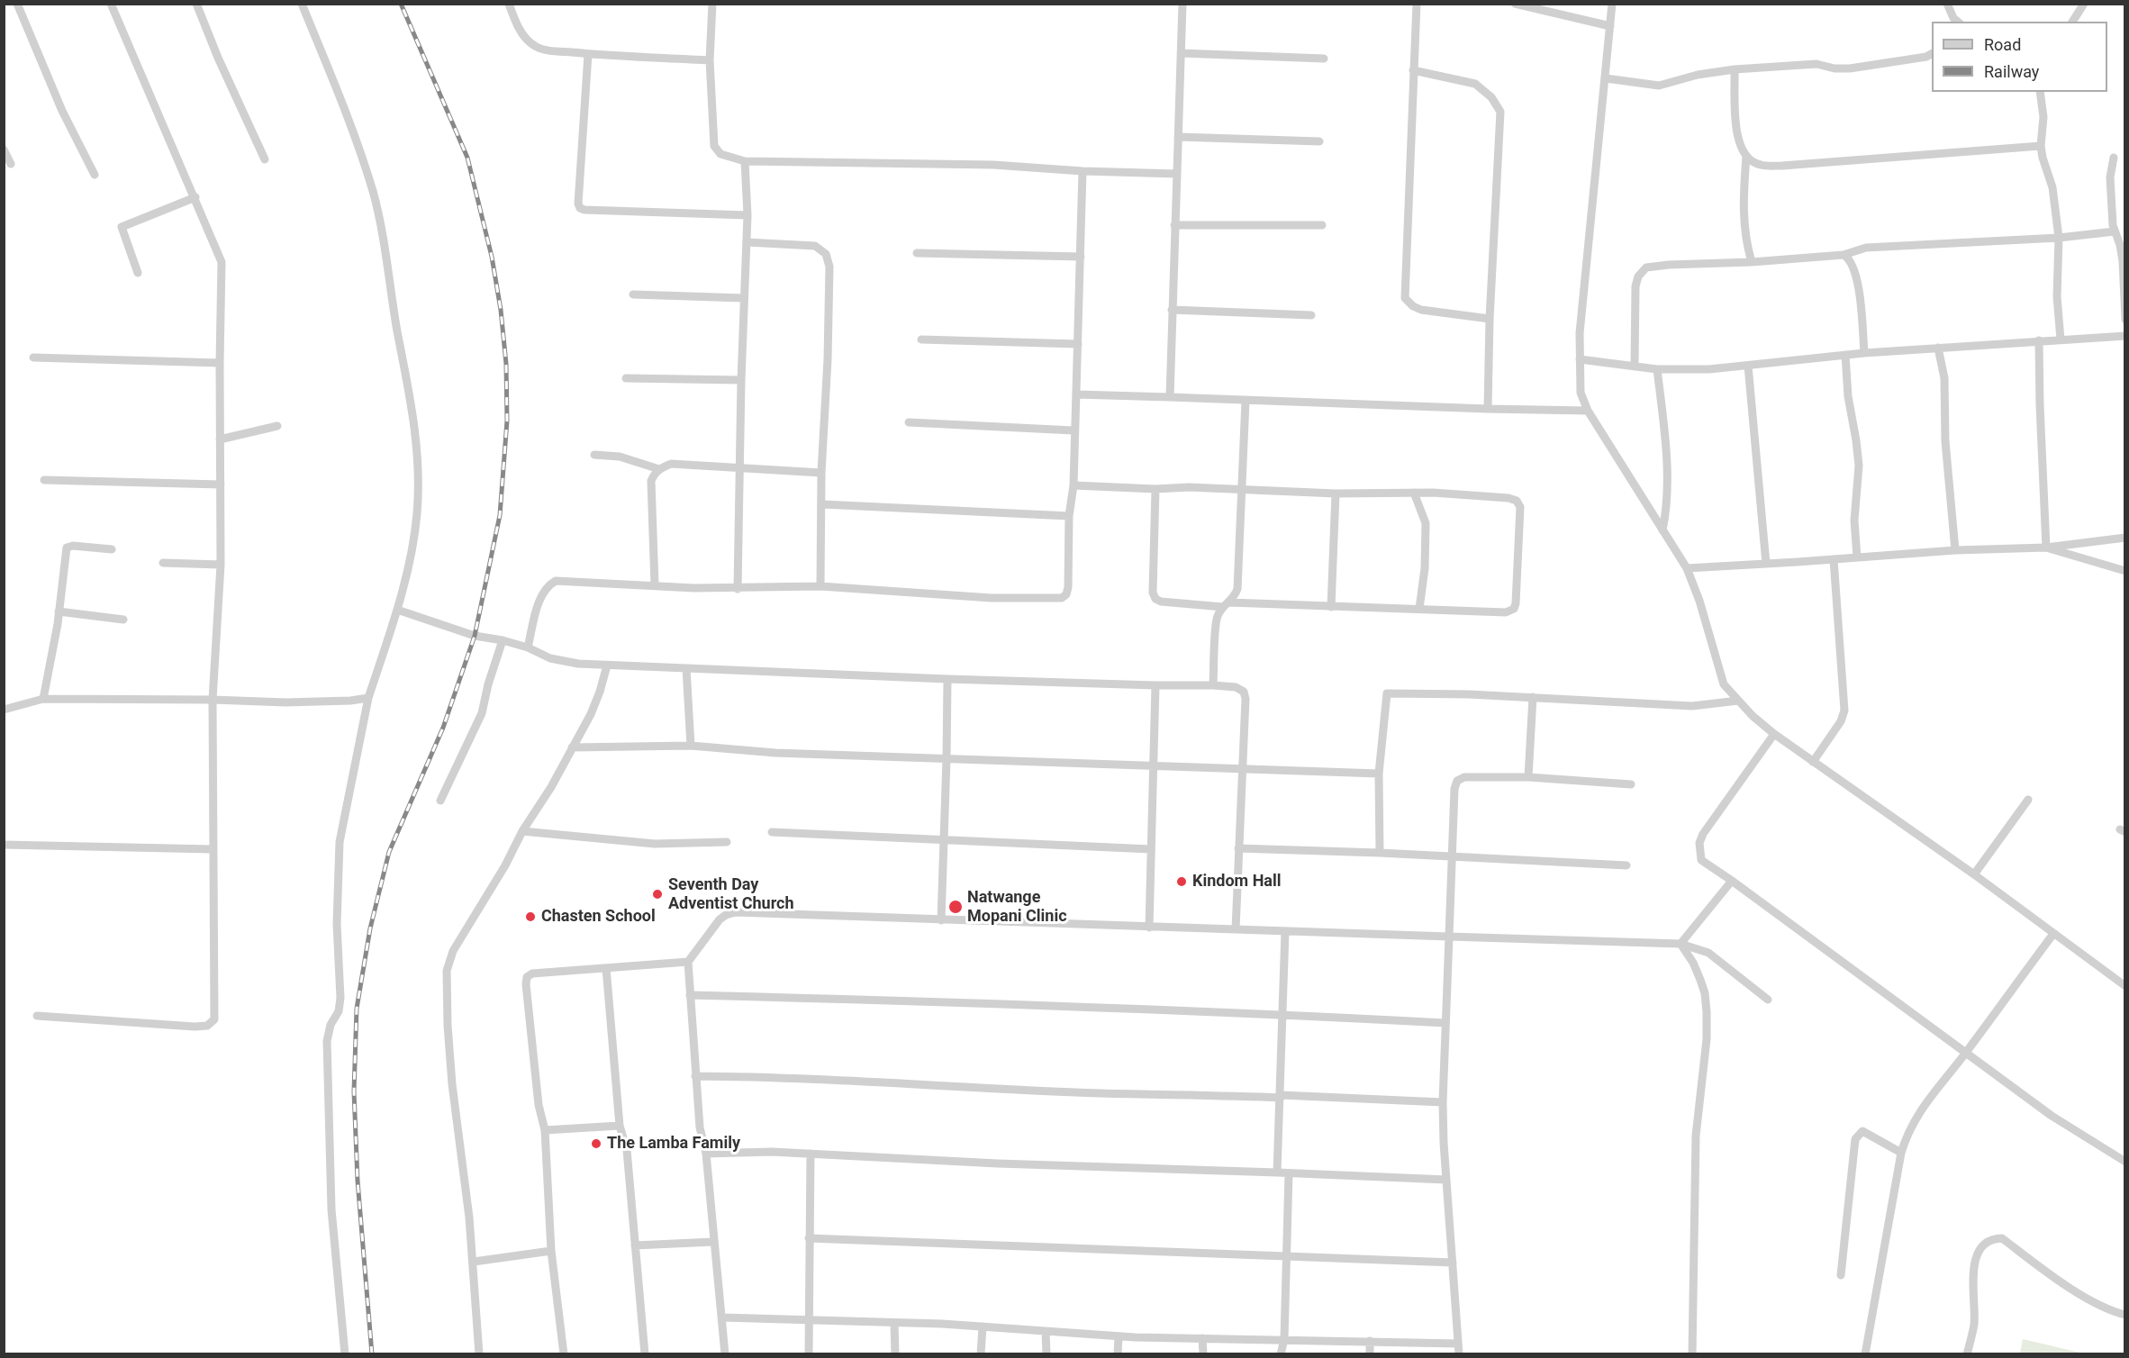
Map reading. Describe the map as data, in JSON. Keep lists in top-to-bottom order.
{
  "places": [
    "Kindom Hall",
    "Seventh Day Adventist Church",
    "Natwange Mopani Clinic",
    "Chasten School",
    "The Lamba Family"
  ],
  "legend": ["Road", "Railway"]
}
